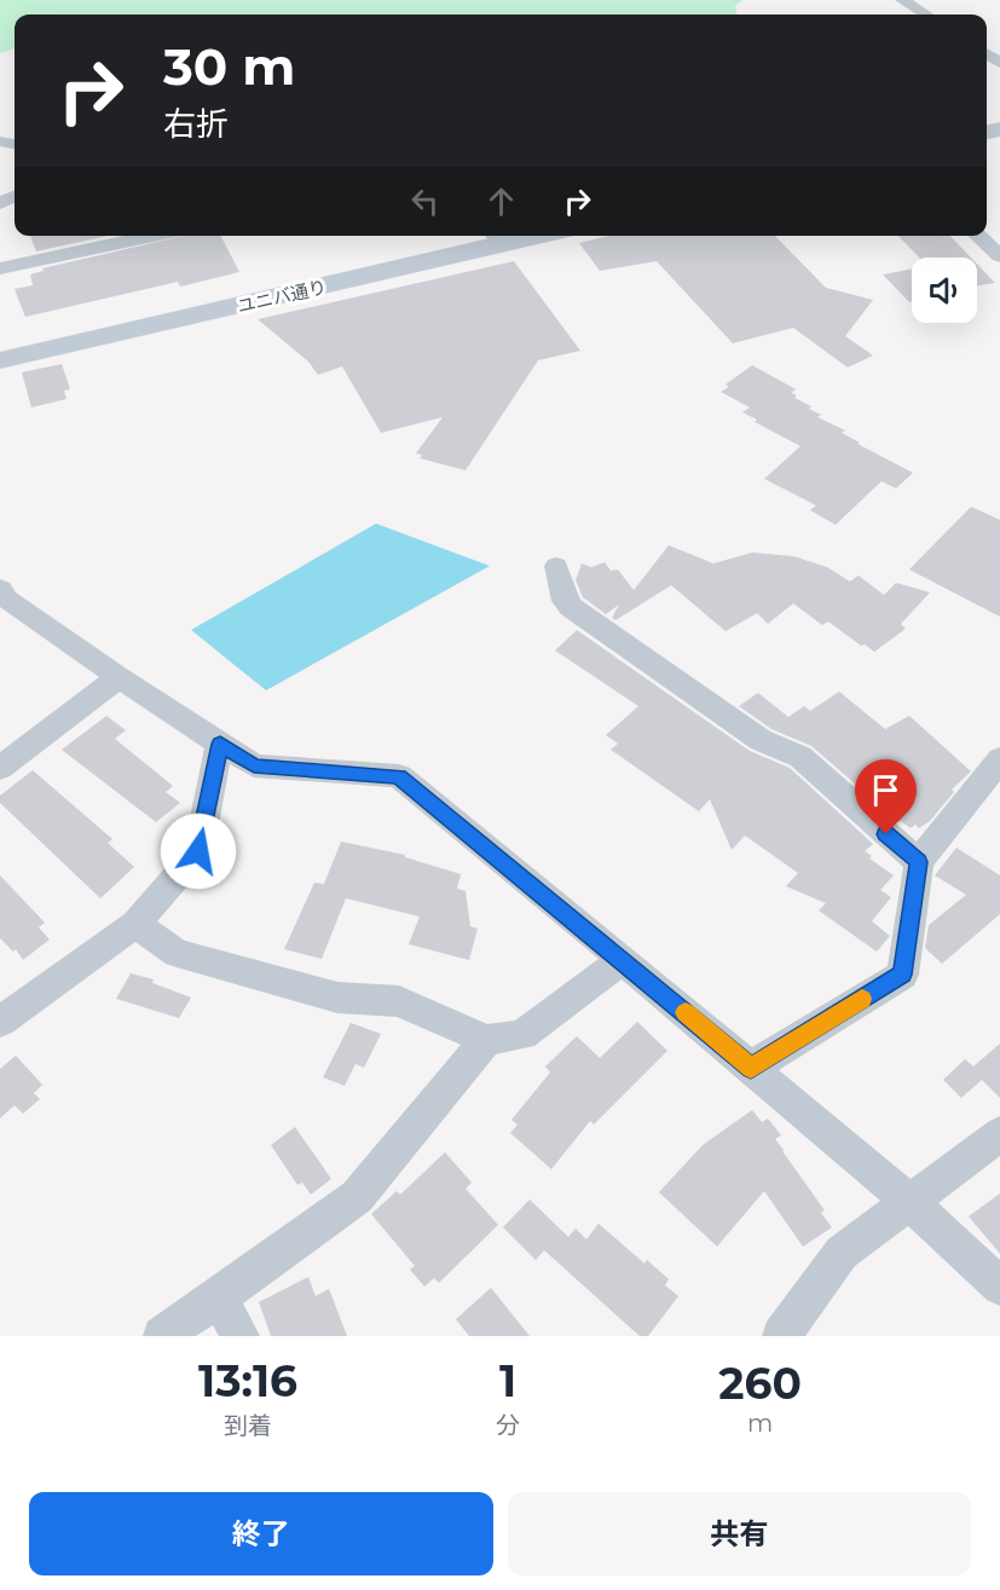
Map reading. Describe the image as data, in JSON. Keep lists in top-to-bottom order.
{
  "streets": {
    "street": ["ユニバ通り"]
  },
  "page": {
    "turn": ["30 m", "右折"],
    "eta": [
      "13:16",
      "到着",
      "1",
      "分",
      "260",
      "m"
    ],
    "buttons": ["終了", "共有"]
  }
}
